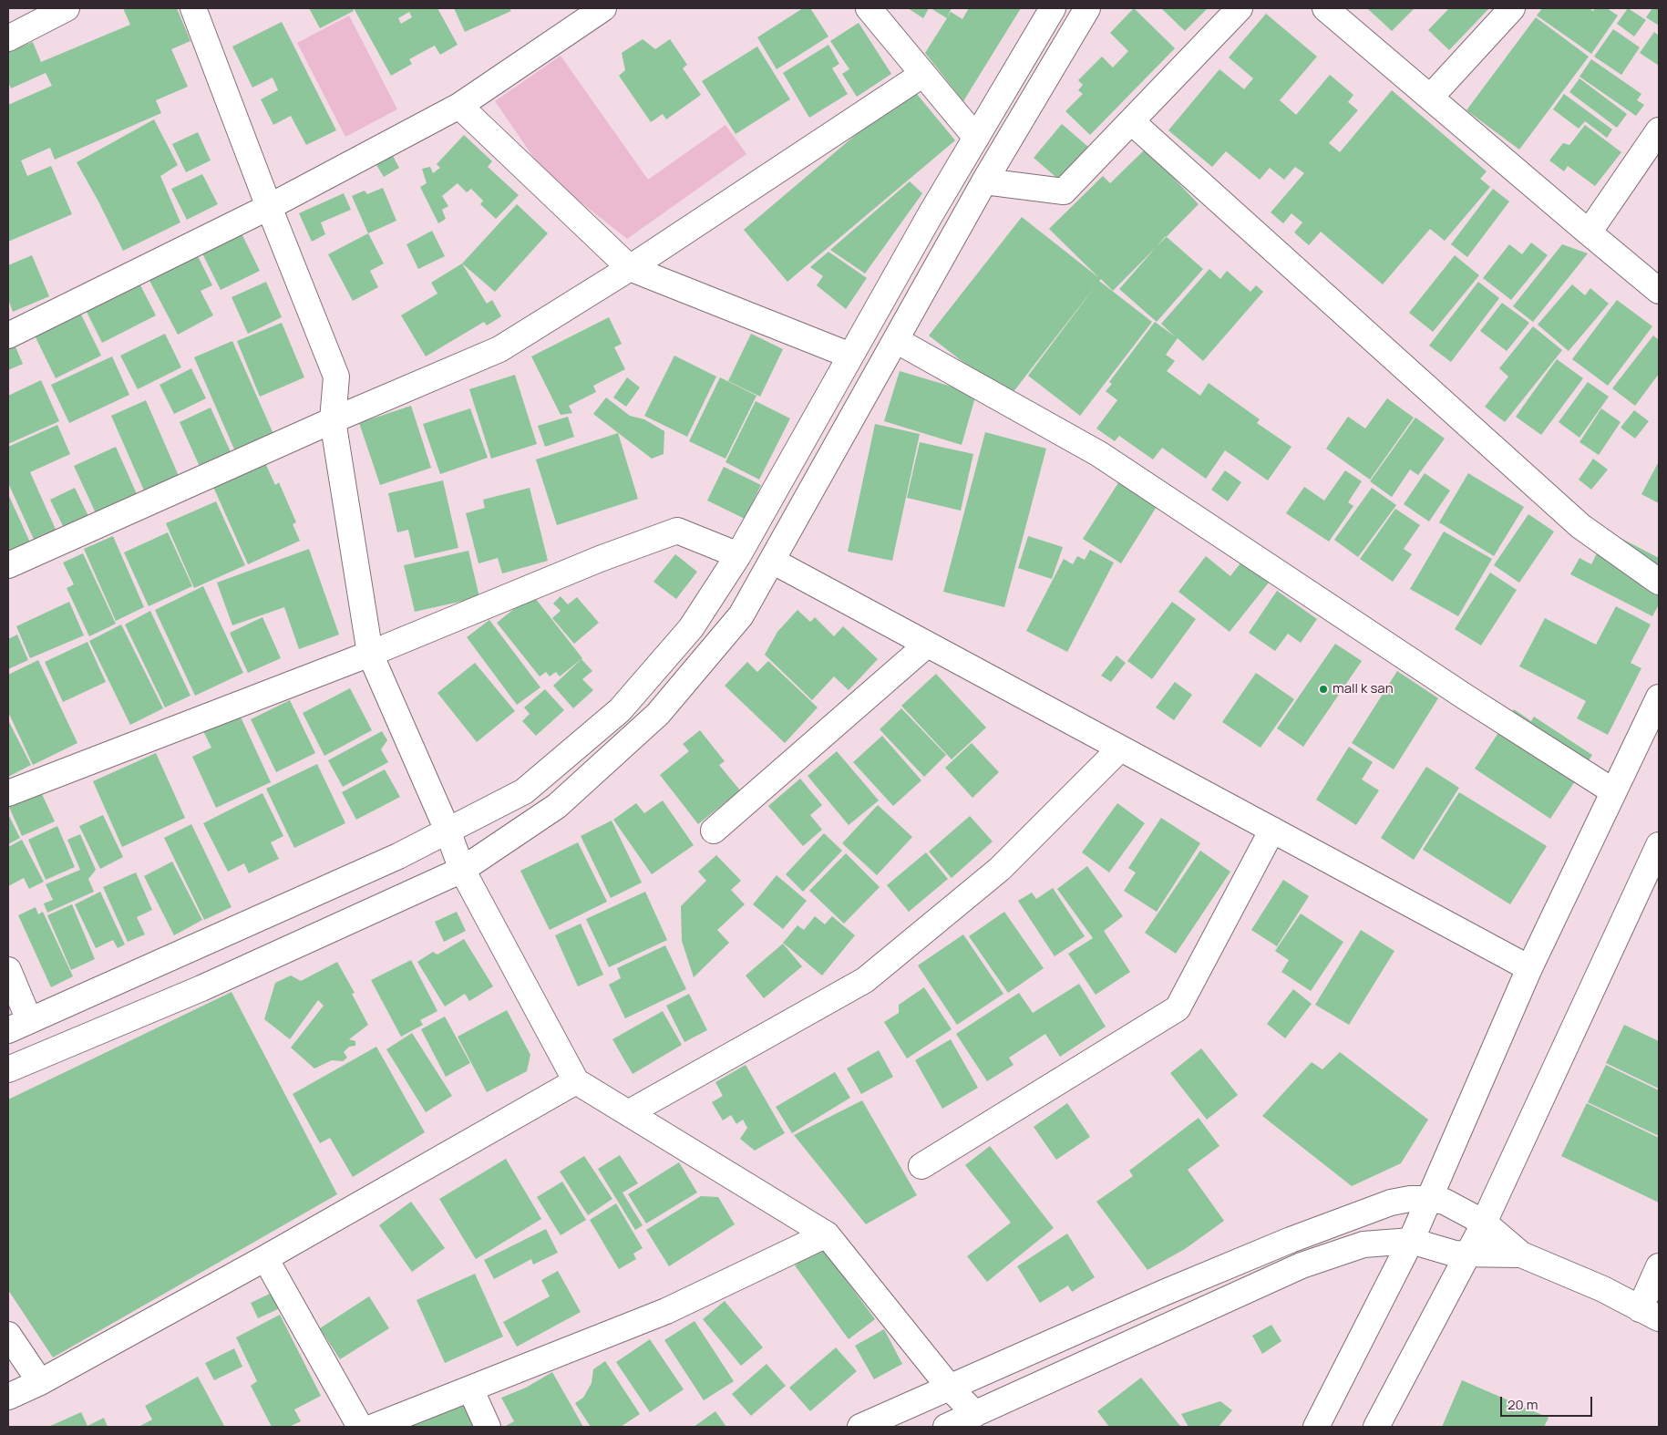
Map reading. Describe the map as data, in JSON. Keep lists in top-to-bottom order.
{
  "places": ["mall k san"],
  "scale_bar": "20 m"
}
